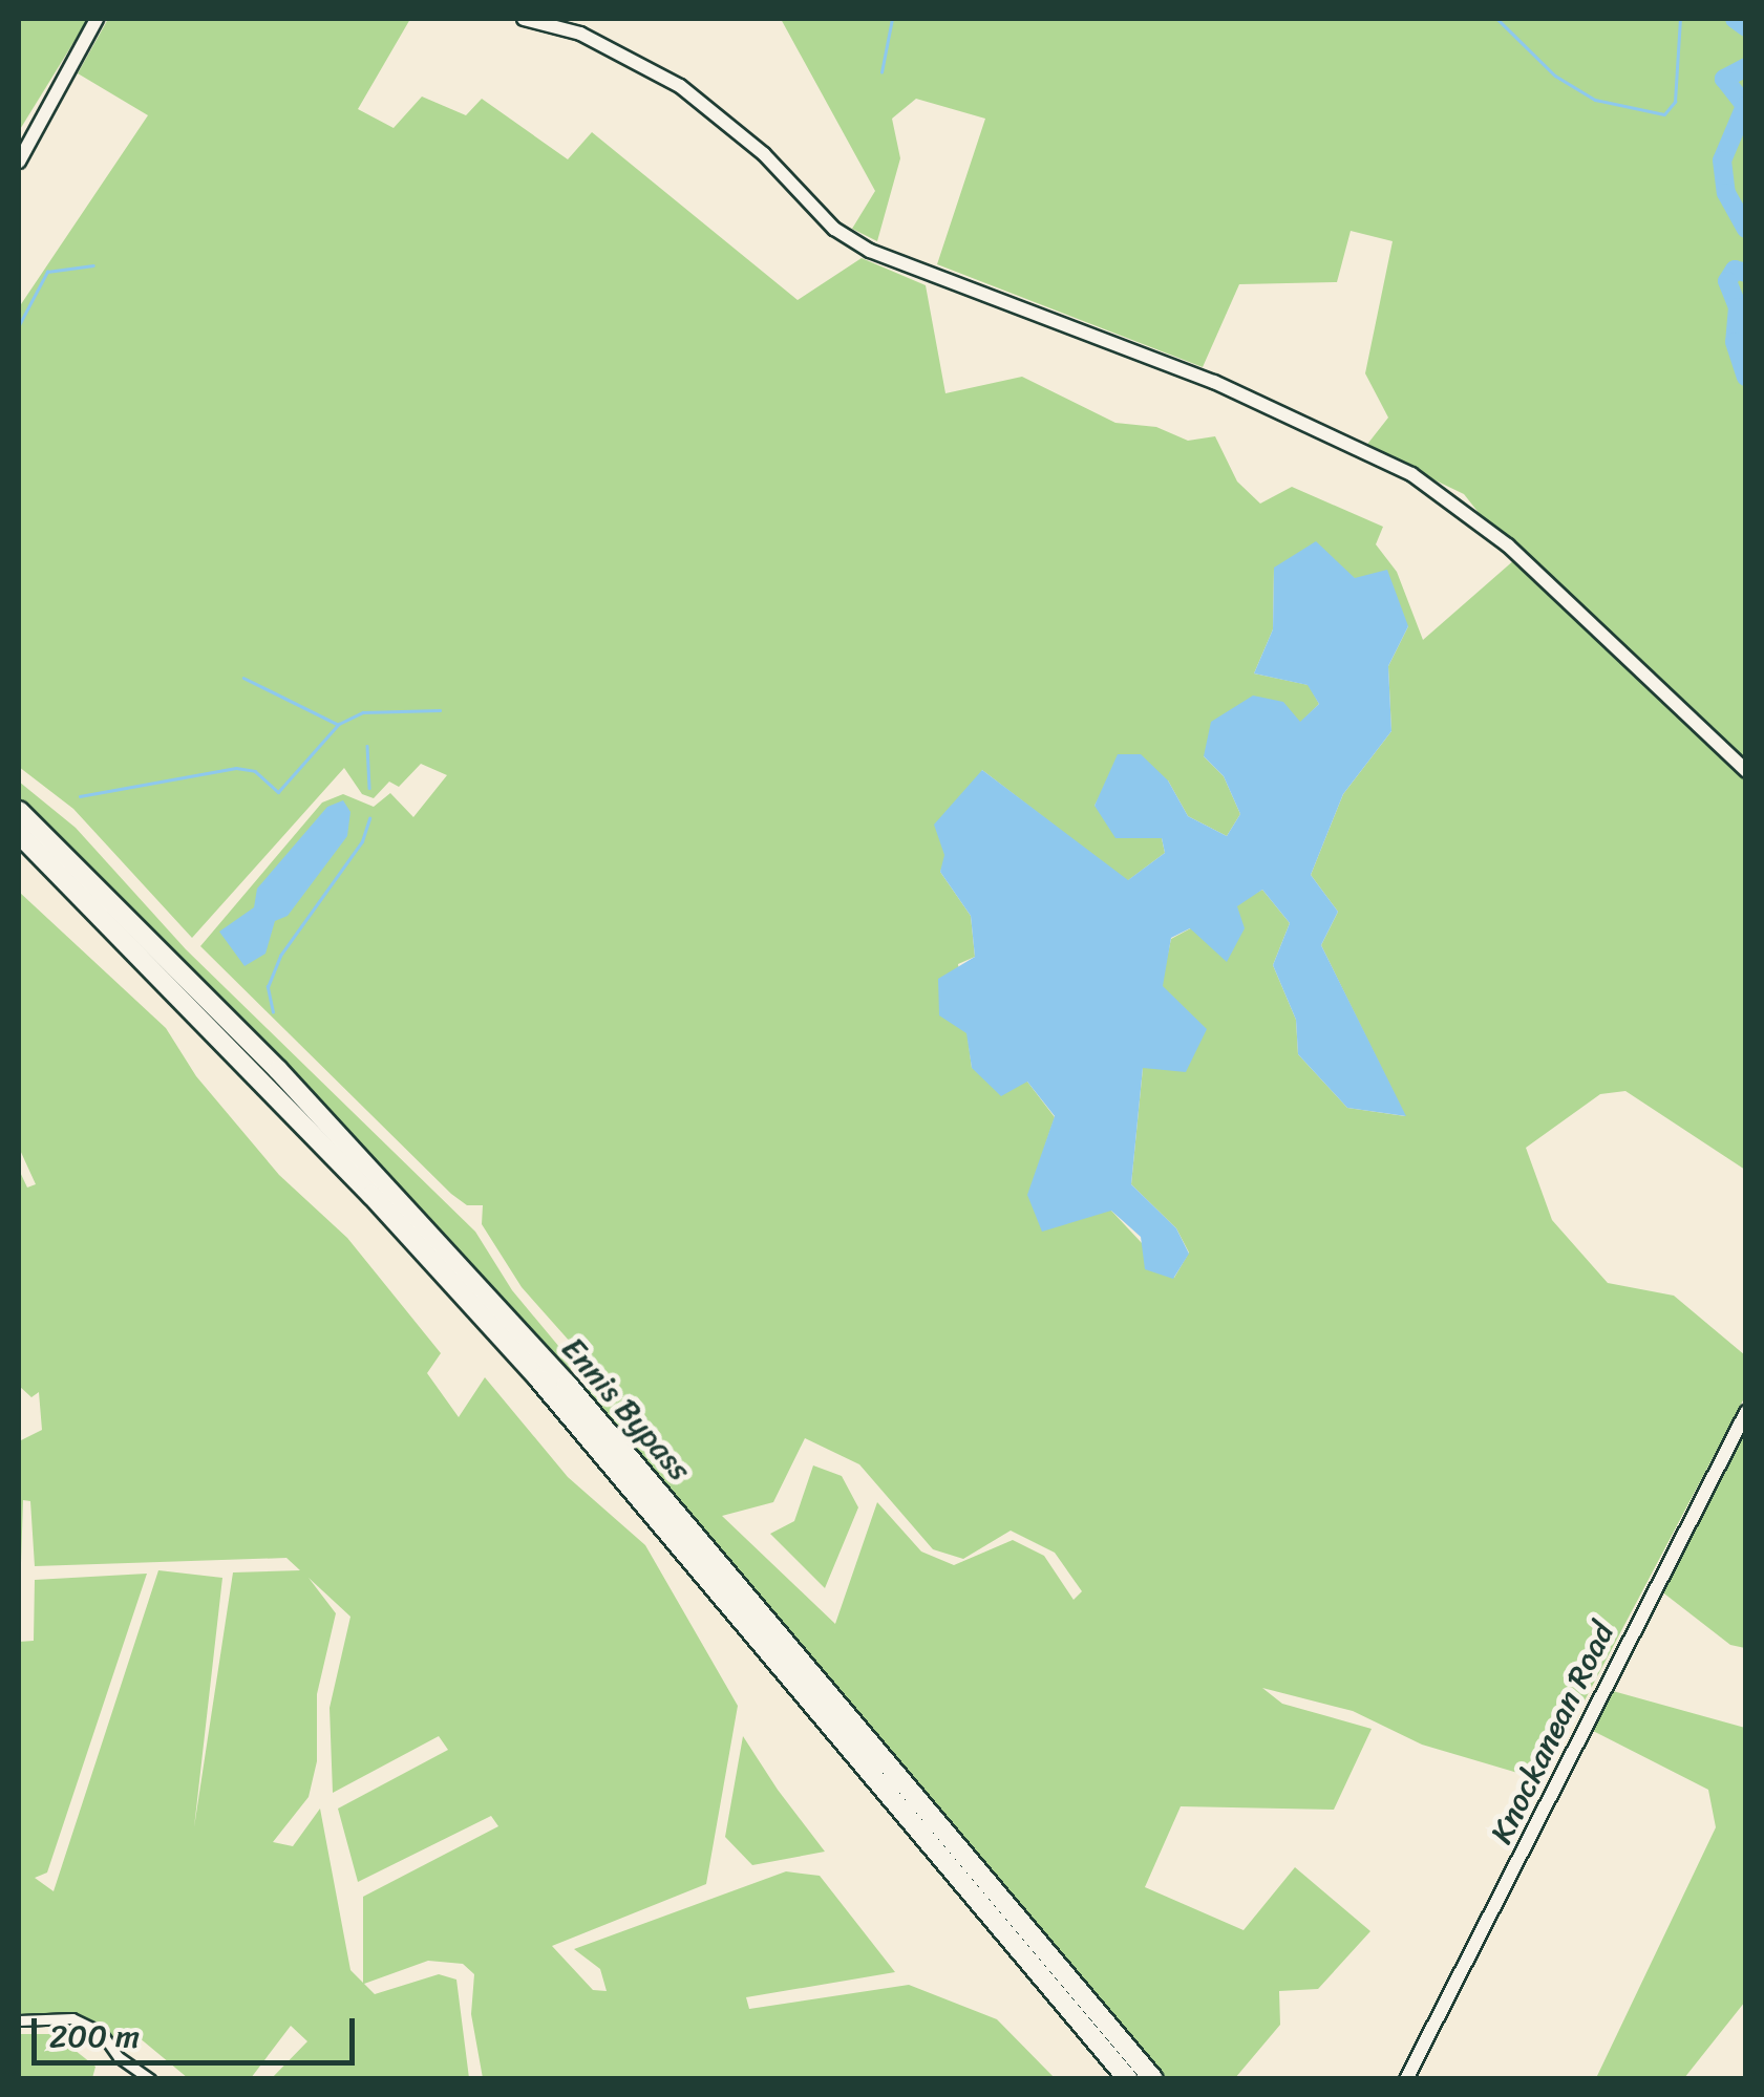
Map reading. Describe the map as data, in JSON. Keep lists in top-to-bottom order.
{
  "streets": {
    "highway": ["Ennis Bypass"],
    "street": ["Knockanean Road"]
  },
  "scale_bar": "200 m"
}
